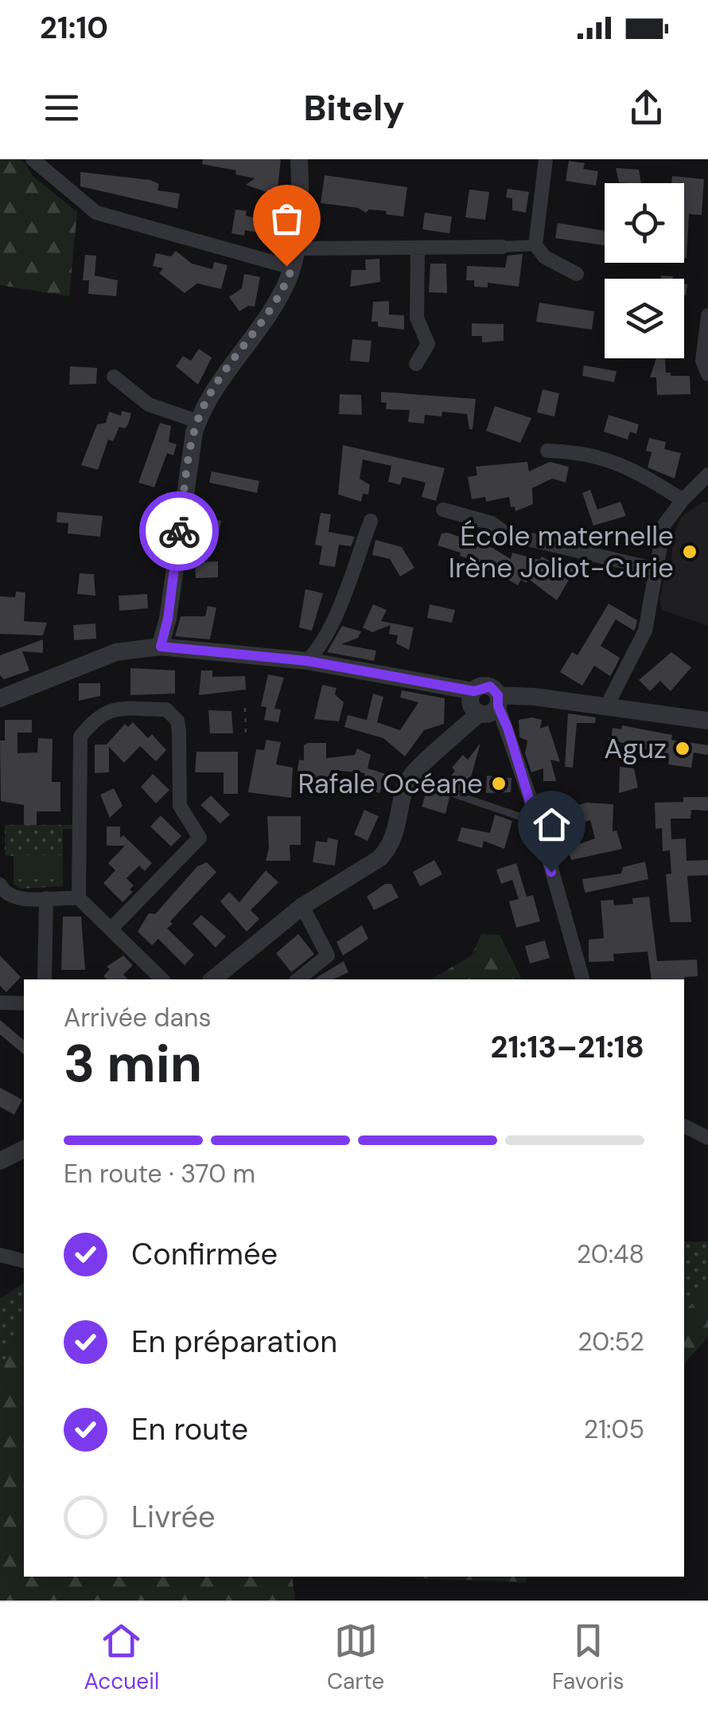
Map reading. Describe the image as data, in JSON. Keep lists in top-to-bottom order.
{
  "places": ["École maternelle Irène Joliot-Curie", "Aguz", "Rafale Océane"],
  "page": {
    "status": "21:10",
    "header": "Bitely",
    "heading": ["3 min", "Arrivée dans", "21:13–21:18"],
    "bar": "En route · 370 m",
    "list": [
      ["Confirmée", "20:48"],
      ["En préparation", "20:52"],
      ["En route", "21:05"],
      "Livrée"
    ],
    "tabs": ["Accueil", "Carte", "Favoris"]
  }
}
